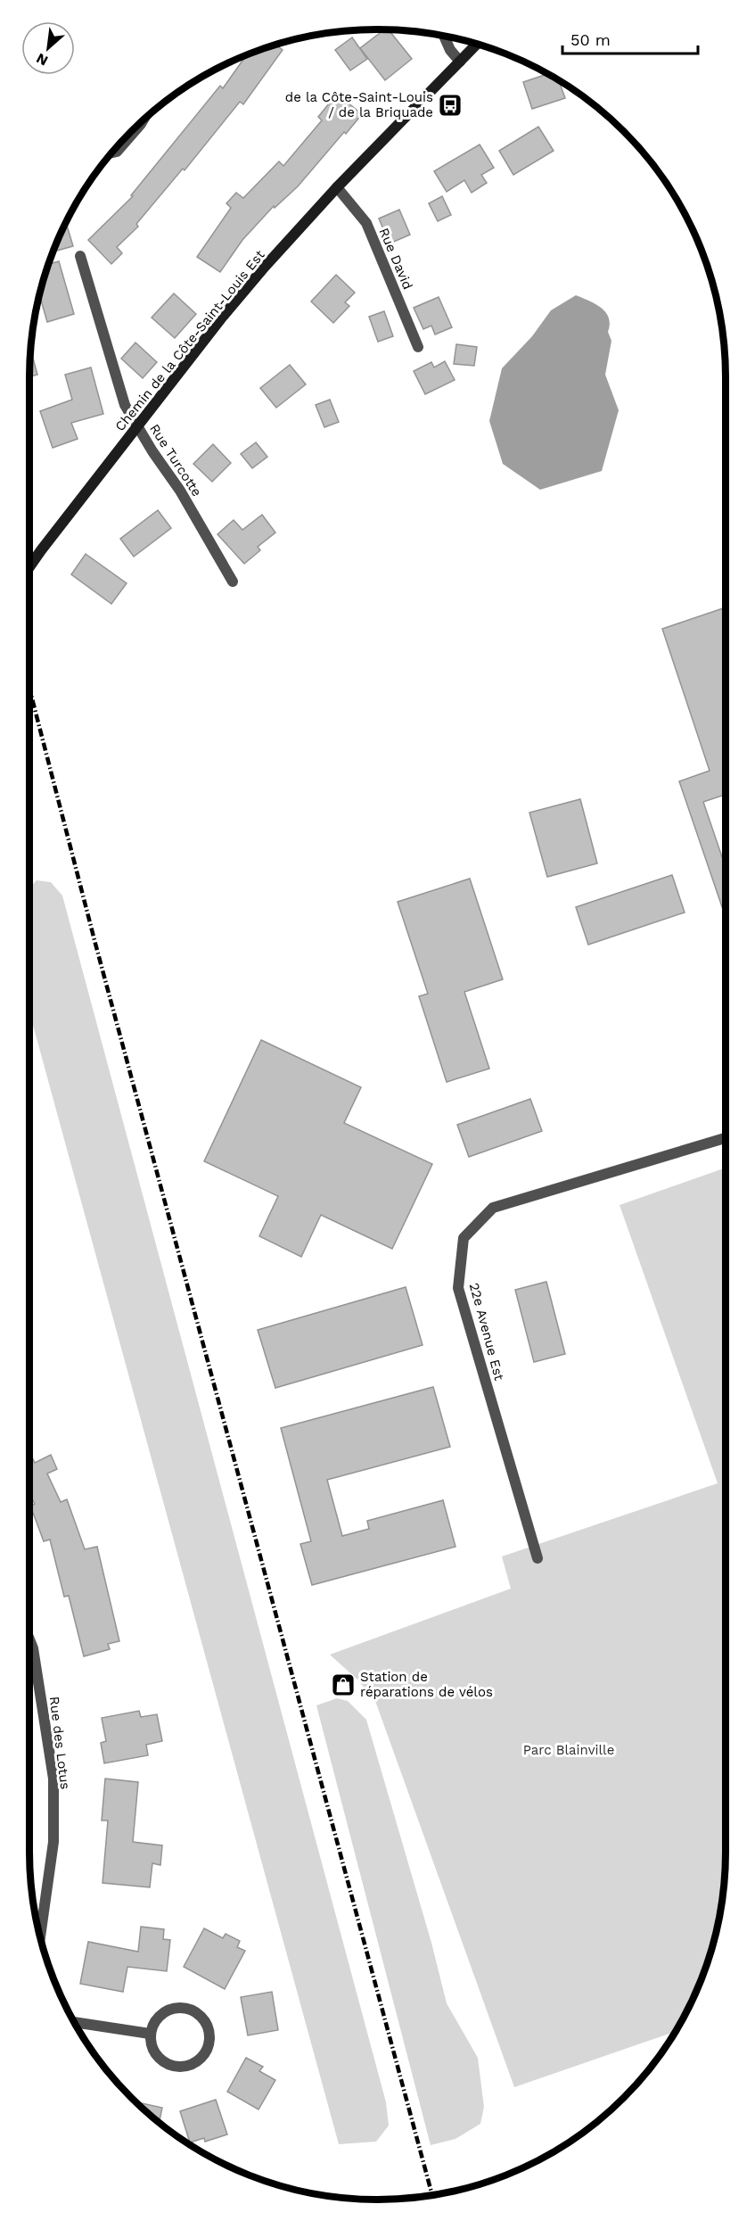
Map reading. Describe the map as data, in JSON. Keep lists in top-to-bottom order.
{
  "streets": {
    "street": [
      "Rue David",
      "Chemin de la Côte-Saint-Louis Est",
      "Rue Turcotte",
      "22e Avenue Est",
      "Rue des Lotus"
    ]
  },
  "crossings": [
    ["Rue David", "Chemin de la Côte-Saint-Louis Est"],
    ["Chemin de la Côte-Saint-Louis Est", "Rue Turcotte"]
  ],
  "parks": ["Parc Blainville"],
  "places": {
    "bus stop": ["de la Côte-Saint-Louis / de la Briquade"],
    "shop": ["Station de réparations de vélos"]
  },
  "scale_bar": "50 m",
  "north": "bottom left"
}
